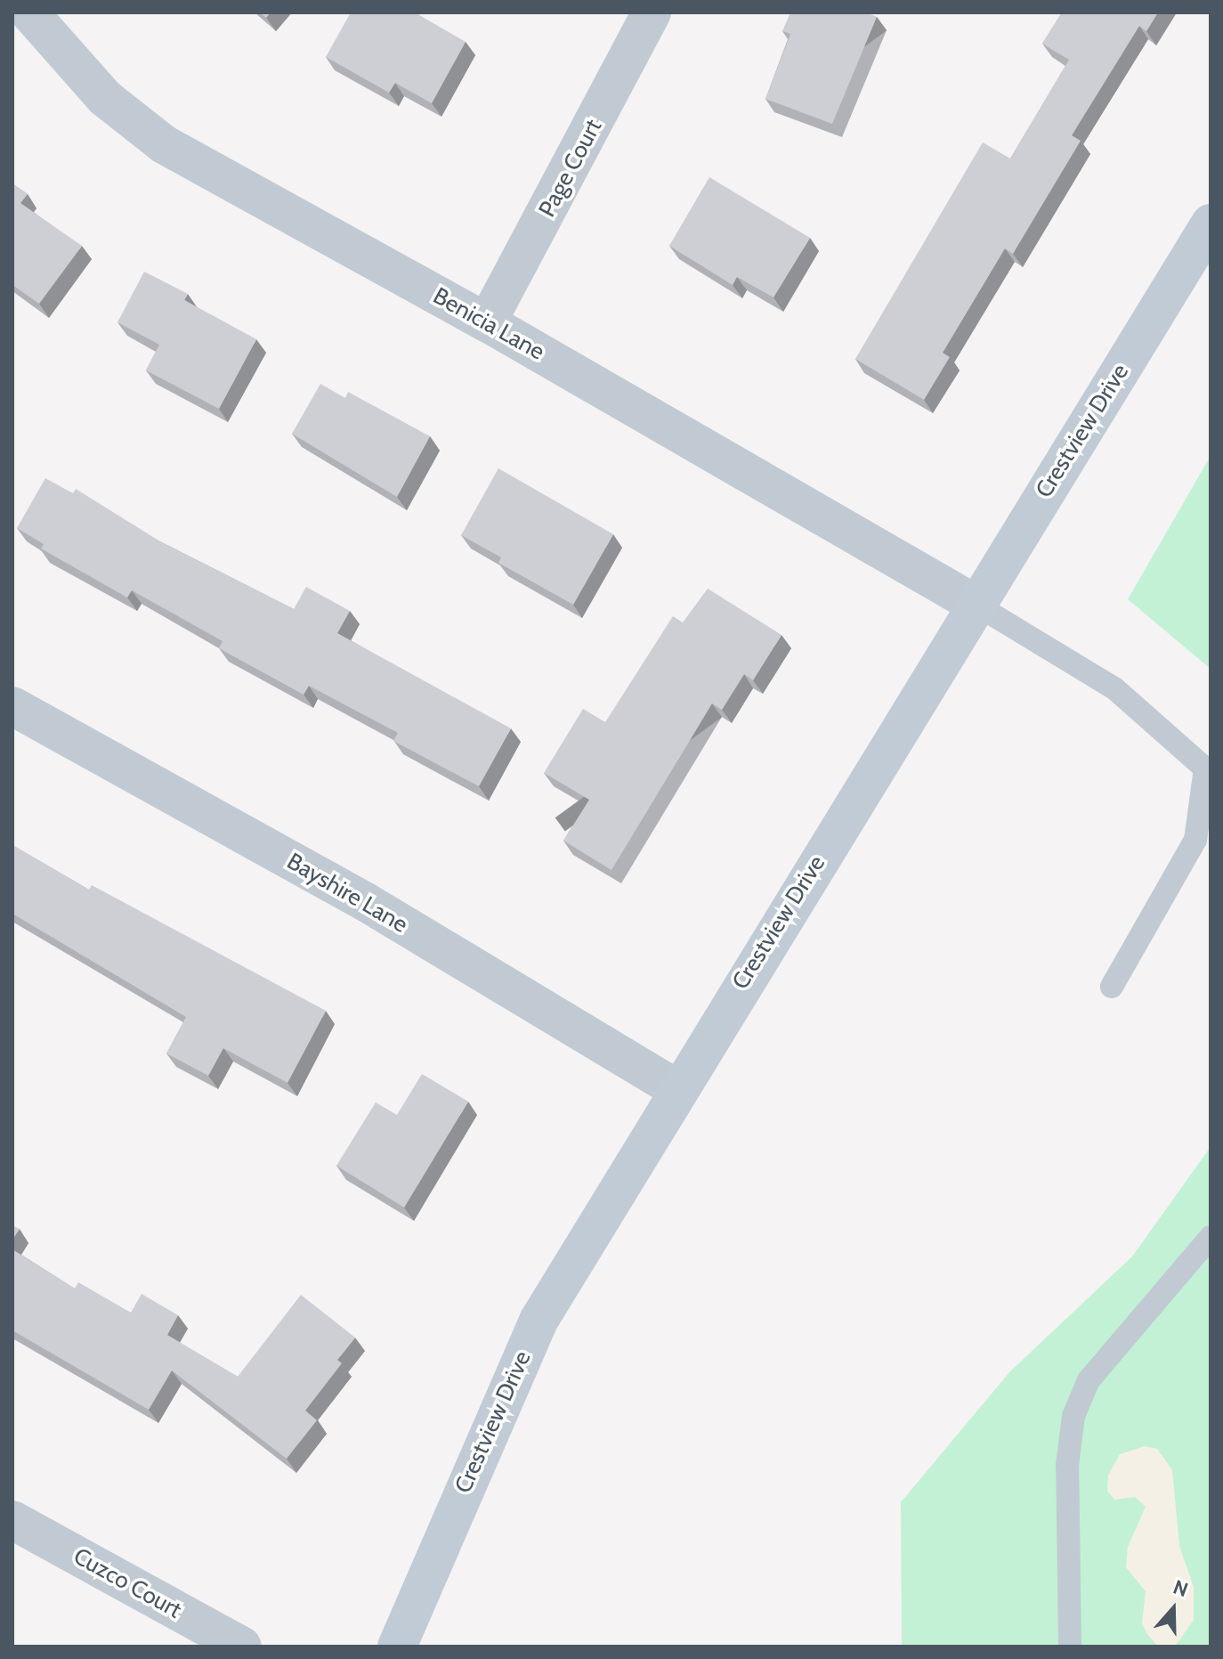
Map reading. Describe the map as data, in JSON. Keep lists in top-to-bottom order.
{
  "streets": {
    "main road": ["Crestview Drive"],
    "street": [
      "Page Court",
      "Benicia Lane",
      "Bayshire Lane",
      "Cuzco Court"
    ]
  },
  "crossings": [
    ["Page Court", "Benicia Lane"],
    ["Benicia Lane", "Crestview Drive"],
    ["Crestview Drive", "Bayshire Lane"]
  ],
  "north": "top"
}
